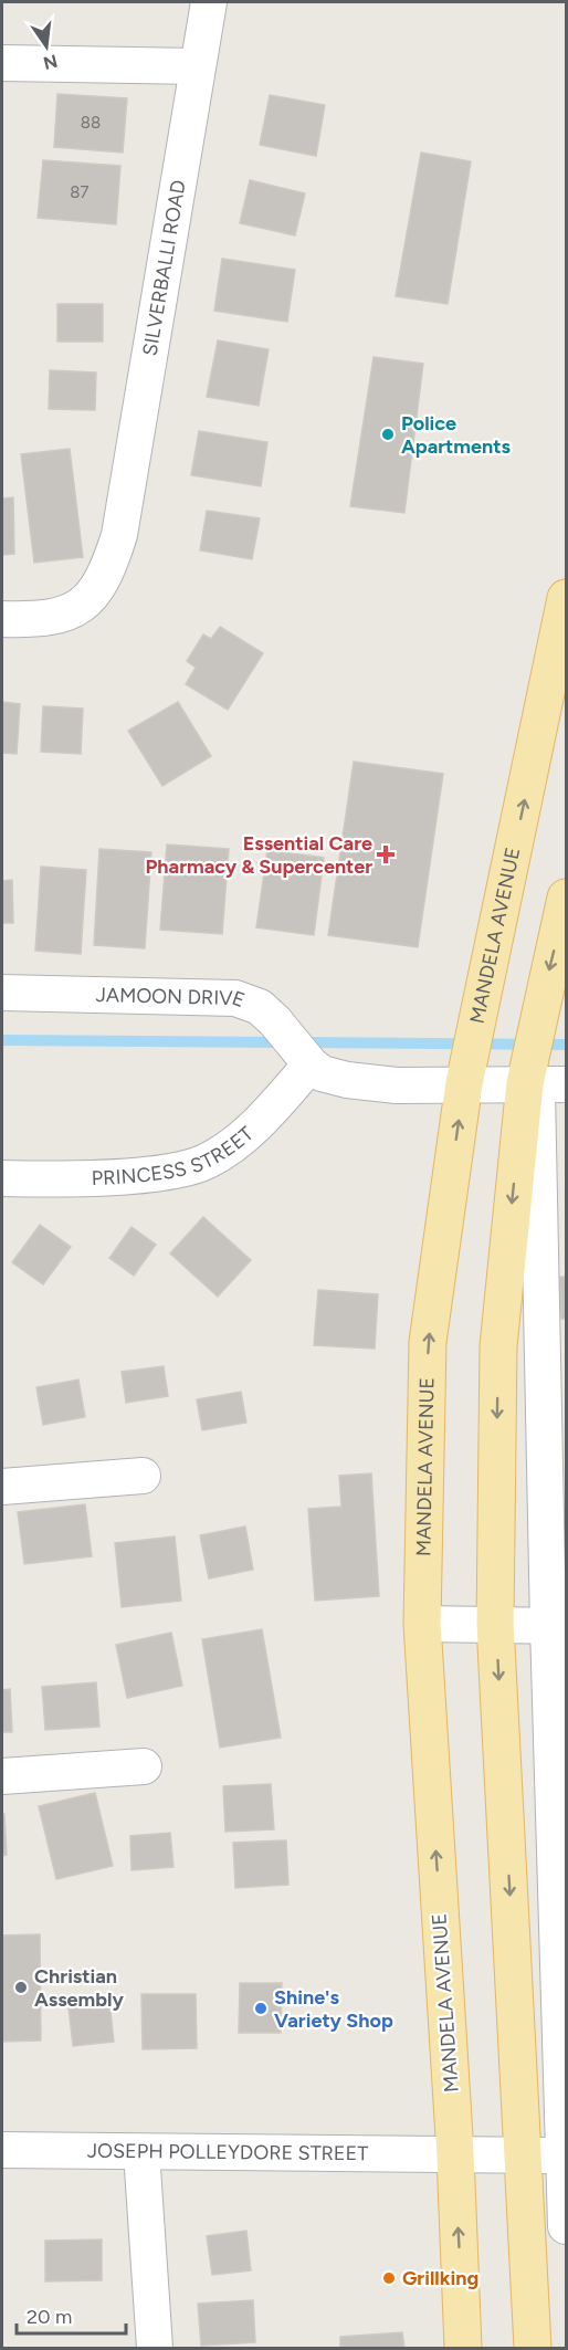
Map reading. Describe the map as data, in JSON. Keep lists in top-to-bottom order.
{
  "streets": {
    "main road": ["MANDELA AVENUE"],
    "street": [
      "SILVERBALLI ROAD",
      "JAMOON DRIVE",
      "PRINCESS STREET",
      "JOSEPH POLLEYDORE STREET"
    ]
  },
  "crossings": [
    ["MANDELA AVENUE", "JAMOON DRIVE"],
    ["MANDELA AVENUE", "JOSEPH POLLEYDORE STREET"],
    ["JAMOON DRIVE", "PRINCESS STREET"]
  ],
  "places": {
    "other": [
      "Police Apartments",
      "Christian Assembly",
      "Shine's Variety Shop",
      "Grillking"
    ],
    "health": ["Essential Care Pharmacy & Supercenter"]
  },
  "house_numbers": ["88", "87"],
  "scale_bar": "20 m",
  "north": "bottom"
}
